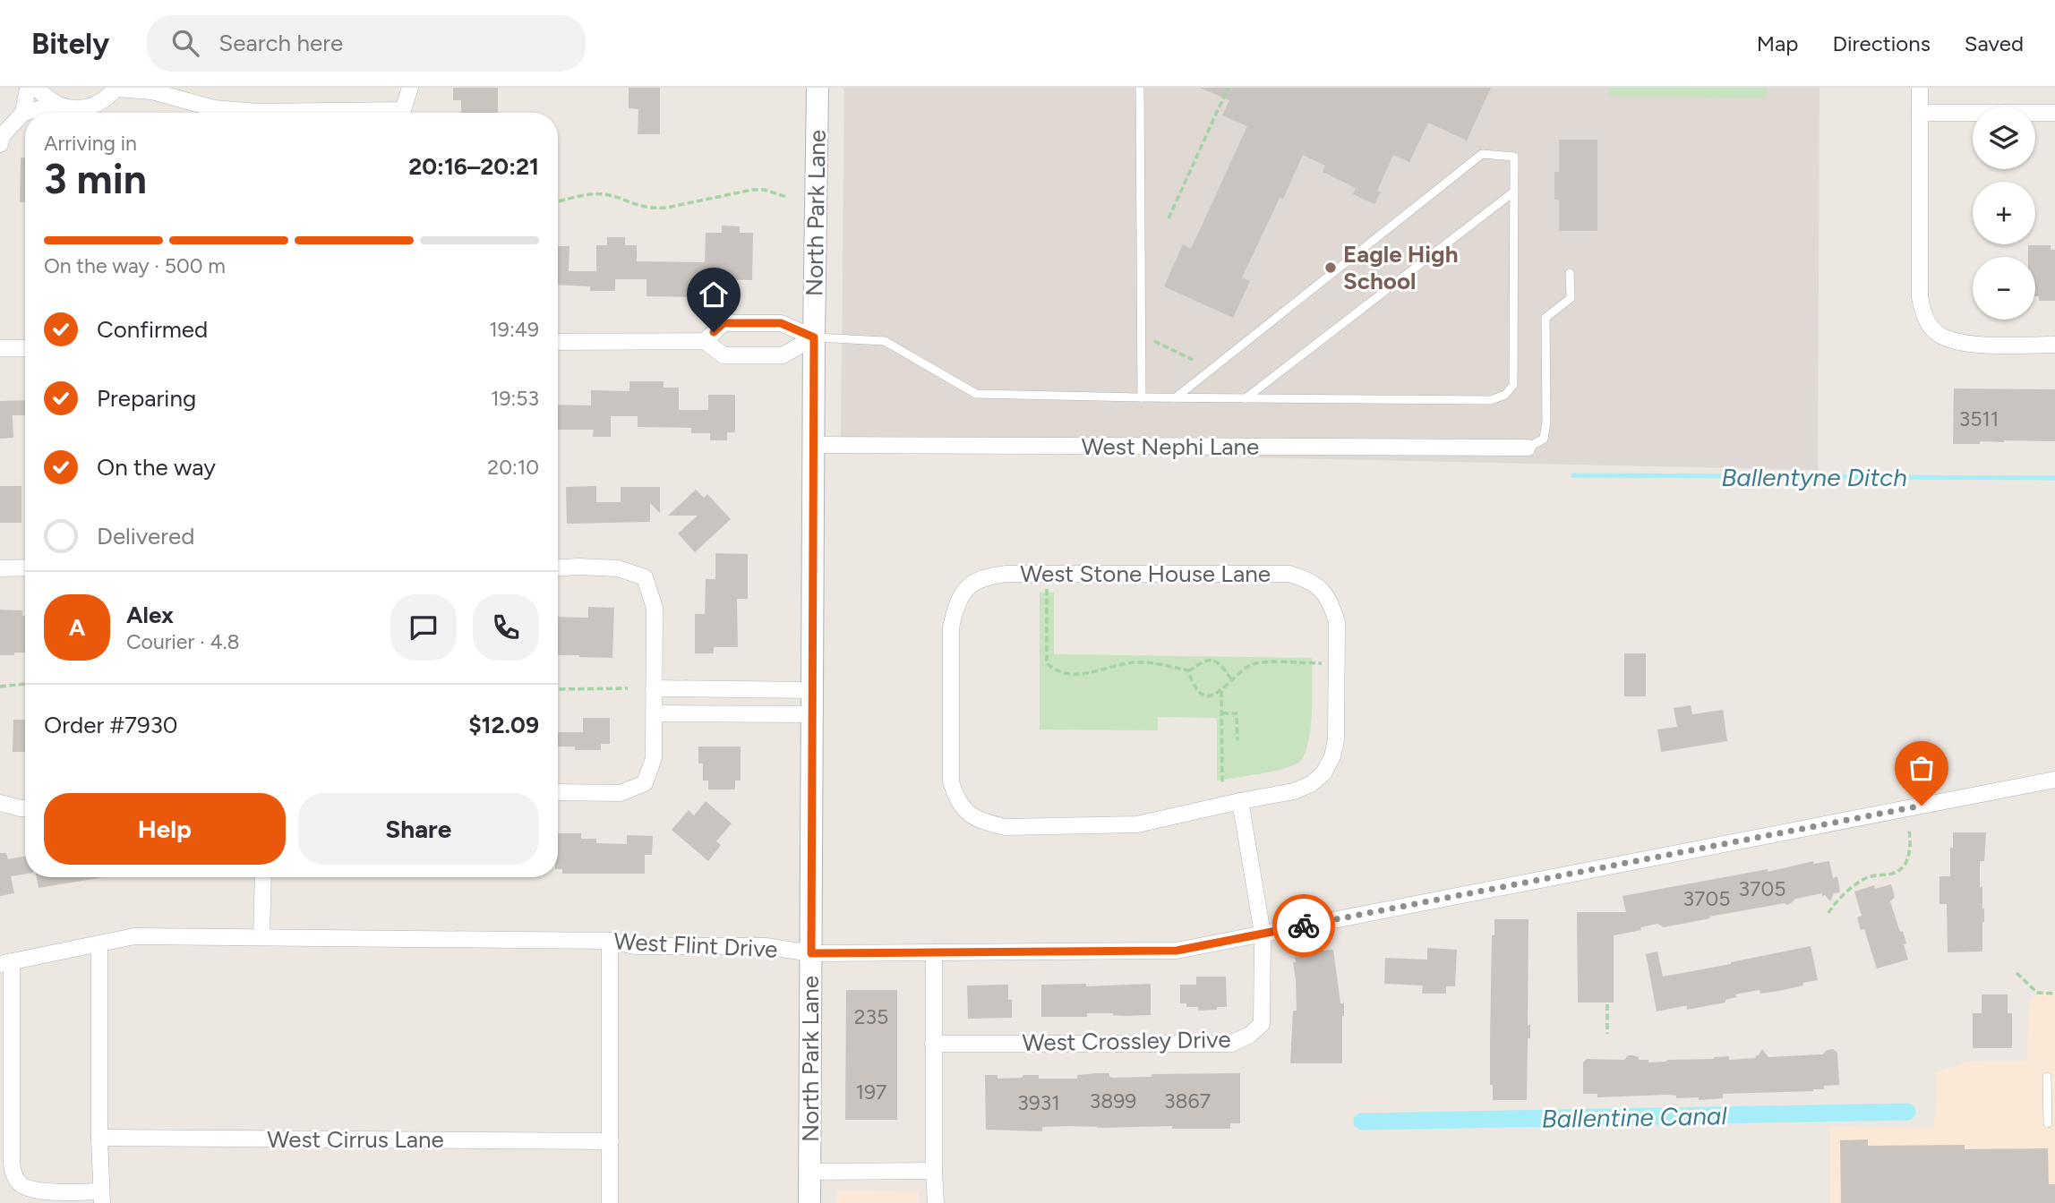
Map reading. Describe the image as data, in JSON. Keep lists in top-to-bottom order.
{
  "streets": {
    "street": [
      "North Park Lane",
      "West Nephi Lane",
      "West Stone House Lane",
      "West Flint Drive",
      "West Crossley Drive",
      "West Cirrus Lane"
    ]
  },
  "crossings": [
    ["North Park Lane", "West Nephi Lane"],
    ["North Park Lane", "West Flint Drive"],
    ["West Flint Drive", "West Crossley Drive"]
  ],
  "water": ["Ballentyne Ditch", "Ballentine Canal"],
  "places": ["Eagle High School"],
  "house_numbers": [
    "3511",
    "3705",
    "3705",
    "235",
    "197",
    "3899",
    "3867",
    "3931"
  ],
  "page": {
    "header": "Bitely",
    "search": "Search here",
    "nav": ["Map", "Directions", "Saved"],
    "map_buttons": ["+", "−"],
    "heading": ["3 min", "Arriving in", "20:16–20:21"],
    "panel": [
      "Alex",
      "Courier · 4.8",
      "Order #7930",
      "$12.09"
    ],
    "bar": "On the way · 500 m",
    "list": [
      ["Confirmed", "19:49"],
      ["Preparing", "19:53"],
      ["On the way", "20:10"],
      "Delivered"
    ],
    "round": "A",
    "buttons": ["Help", "Share"]
  }
}
